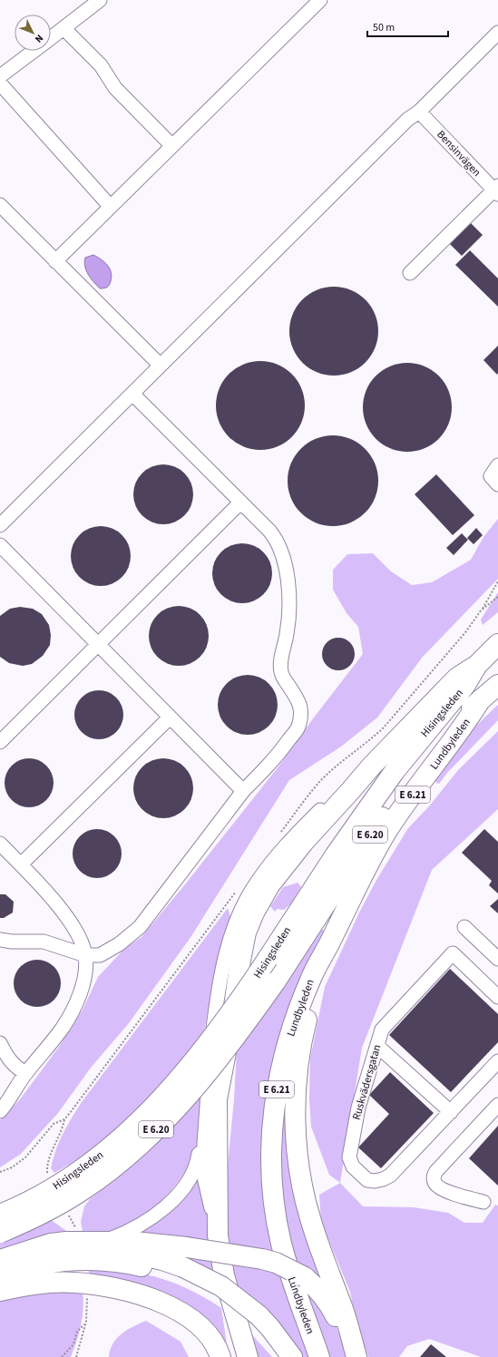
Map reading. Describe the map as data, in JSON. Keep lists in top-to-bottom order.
{
  "streets": {
    "highway": [
      "Hisingsleden",
      "Lundbyleden",
      "E 6.21",
      "E 6.20"
    ],
    "street": ["Bensinvägen", "Ruskvädersgatan"]
  },
  "crossings": [
    ["Hisingsleden", "Lundbyleden"]
  ],
  "scale_bar": "50 m",
  "north": "bottom right"
}
